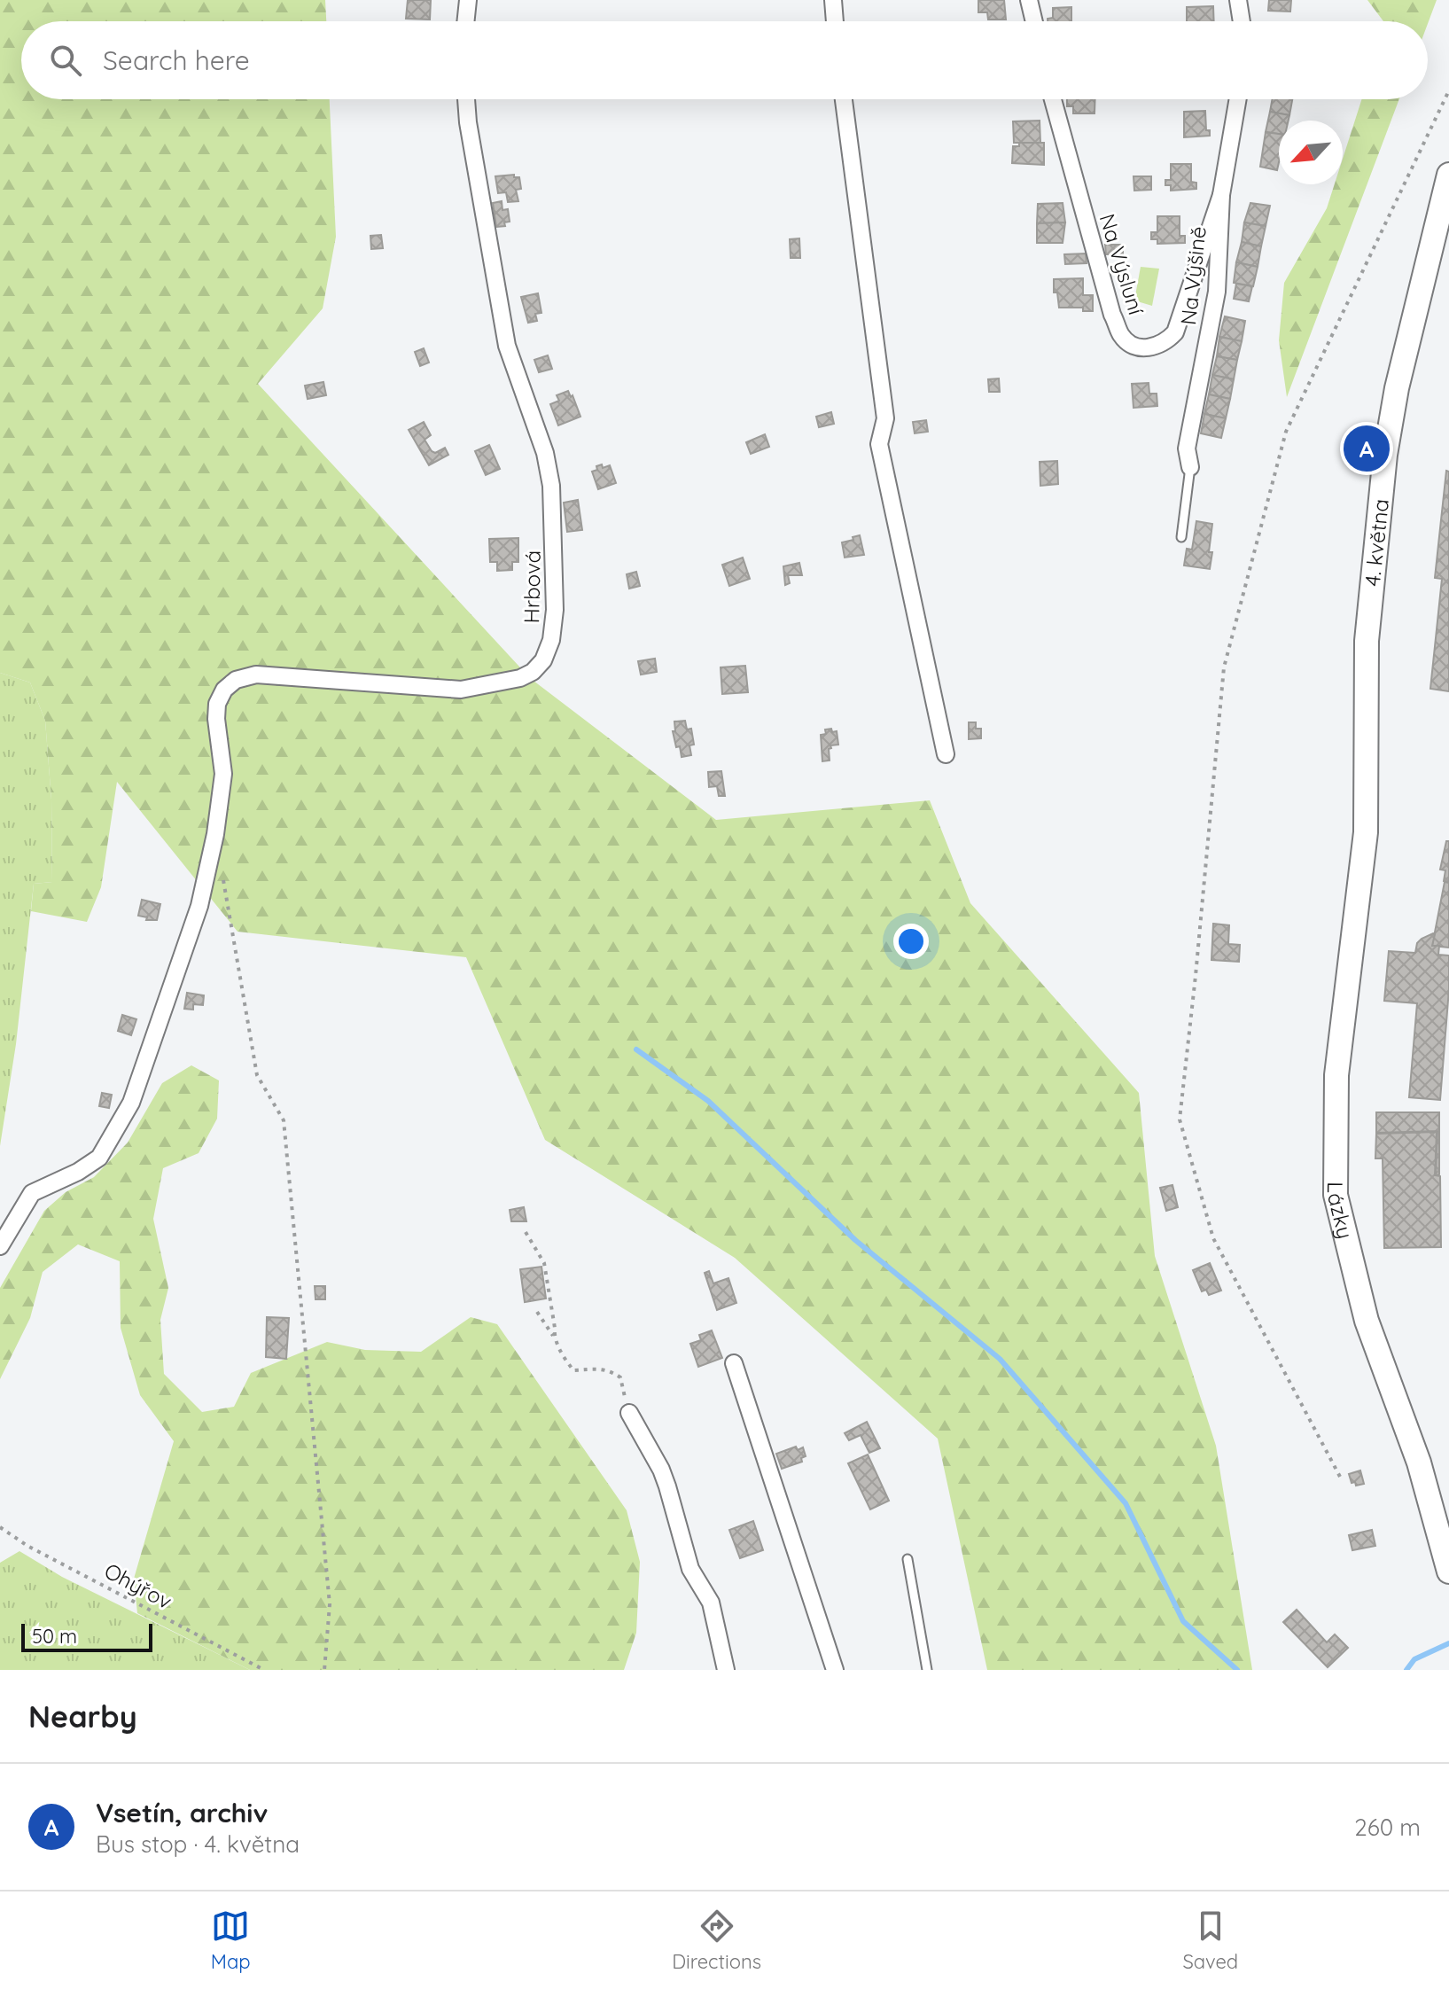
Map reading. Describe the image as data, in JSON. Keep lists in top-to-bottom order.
{
  "streets": {
    "street": [
      "Na Výsluní",
      "Na Výšině",
      "4. května",
      "Hrbová",
      "Lázky"
    ],
    "path": ["Ohýřov"]
  },
  "crossings": [
    ["Na Výsluní", "Na Výšině"],
    ["4. května", "Lázky"]
  ],
  "scale_bar": "50 m",
  "north": "bottom left",
  "page": {
    "search": "Search here",
    "pins": "A",
    "scale": "50 m",
    "heading": "Nearby",
    "list": [
      {
        "mark": "A",
        "name": "Vsetín, archiv",
        "note": "Bus stop · 4. května",
        "value": "260 m"
      }
    ],
    "nav": ["Map", "Directions", "Saved"]
  }
}
